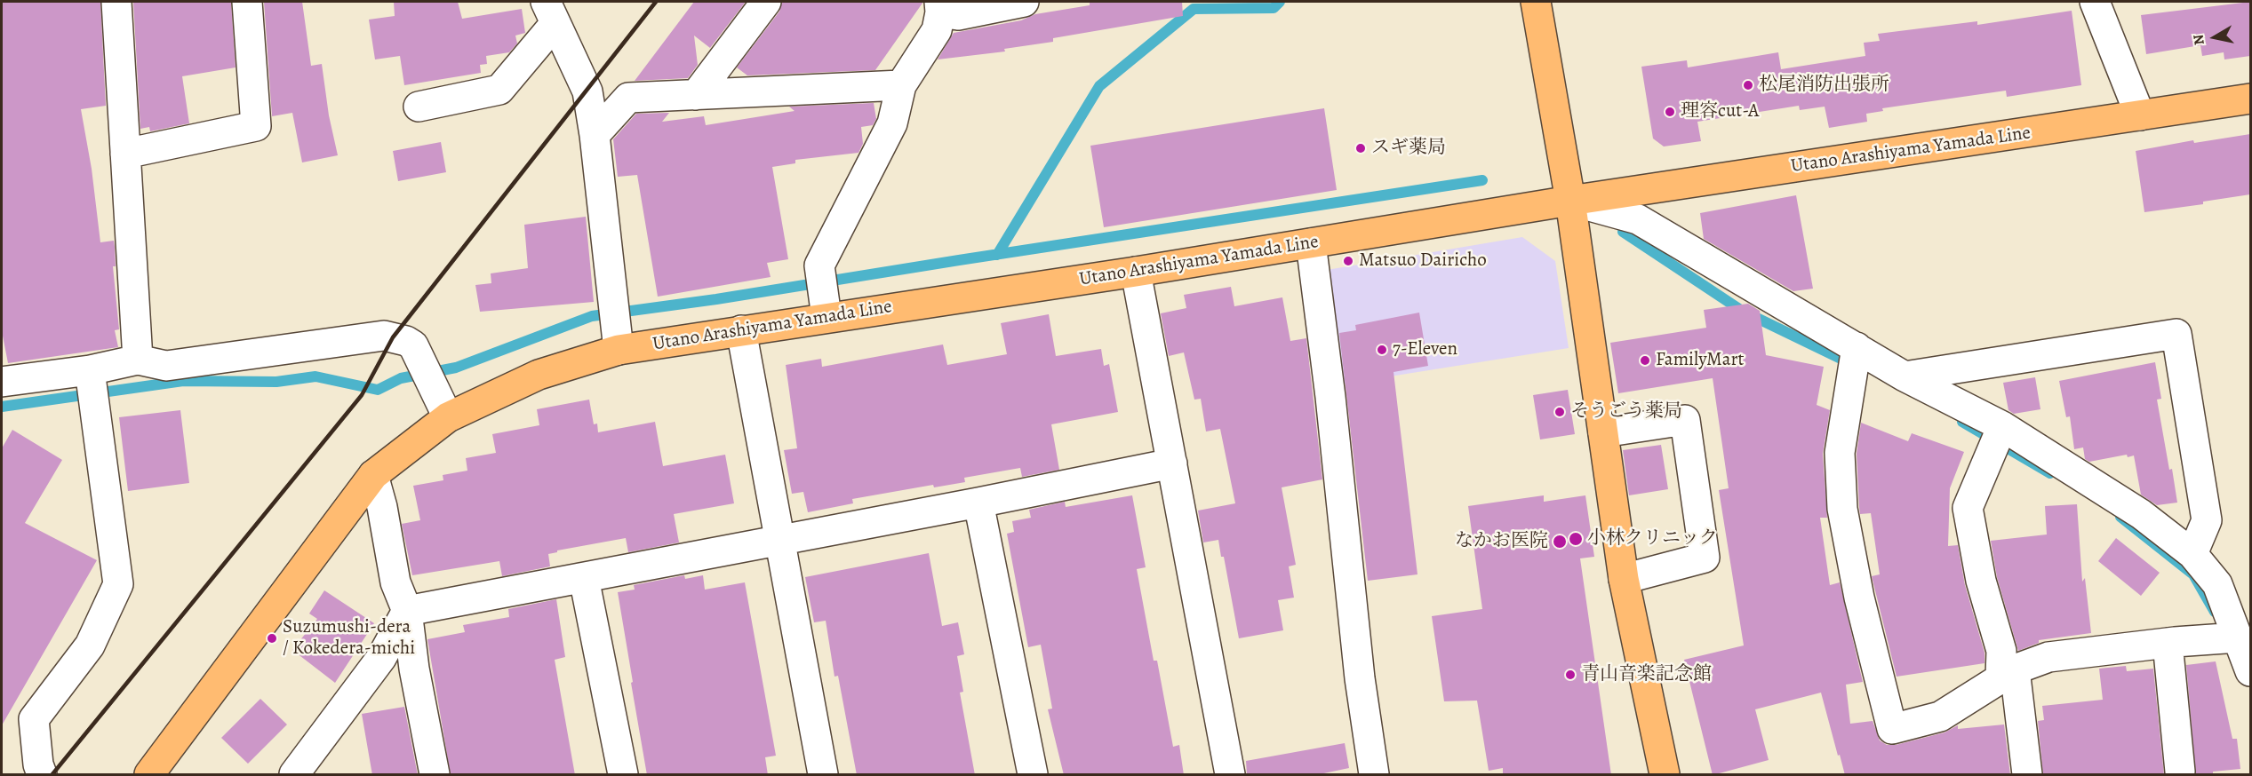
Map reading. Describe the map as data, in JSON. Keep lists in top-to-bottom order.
{
  "streets": {
    "main road": ["Utano Arashiyama Yamada Line"]
  },
  "places": [
    "松尾消防出張所",
    "理容cut-A",
    "スギ薬局",
    "Matsuo Dairicho",
    "7-Eleven",
    "FamilyMart",
    "そうごう薬局",
    "小林クリニック",
    "なかお医院",
    "Suzumushi-dera / Kokedera-michi",
    "青山音楽記念館"
  ],
  "north": "left"
}
